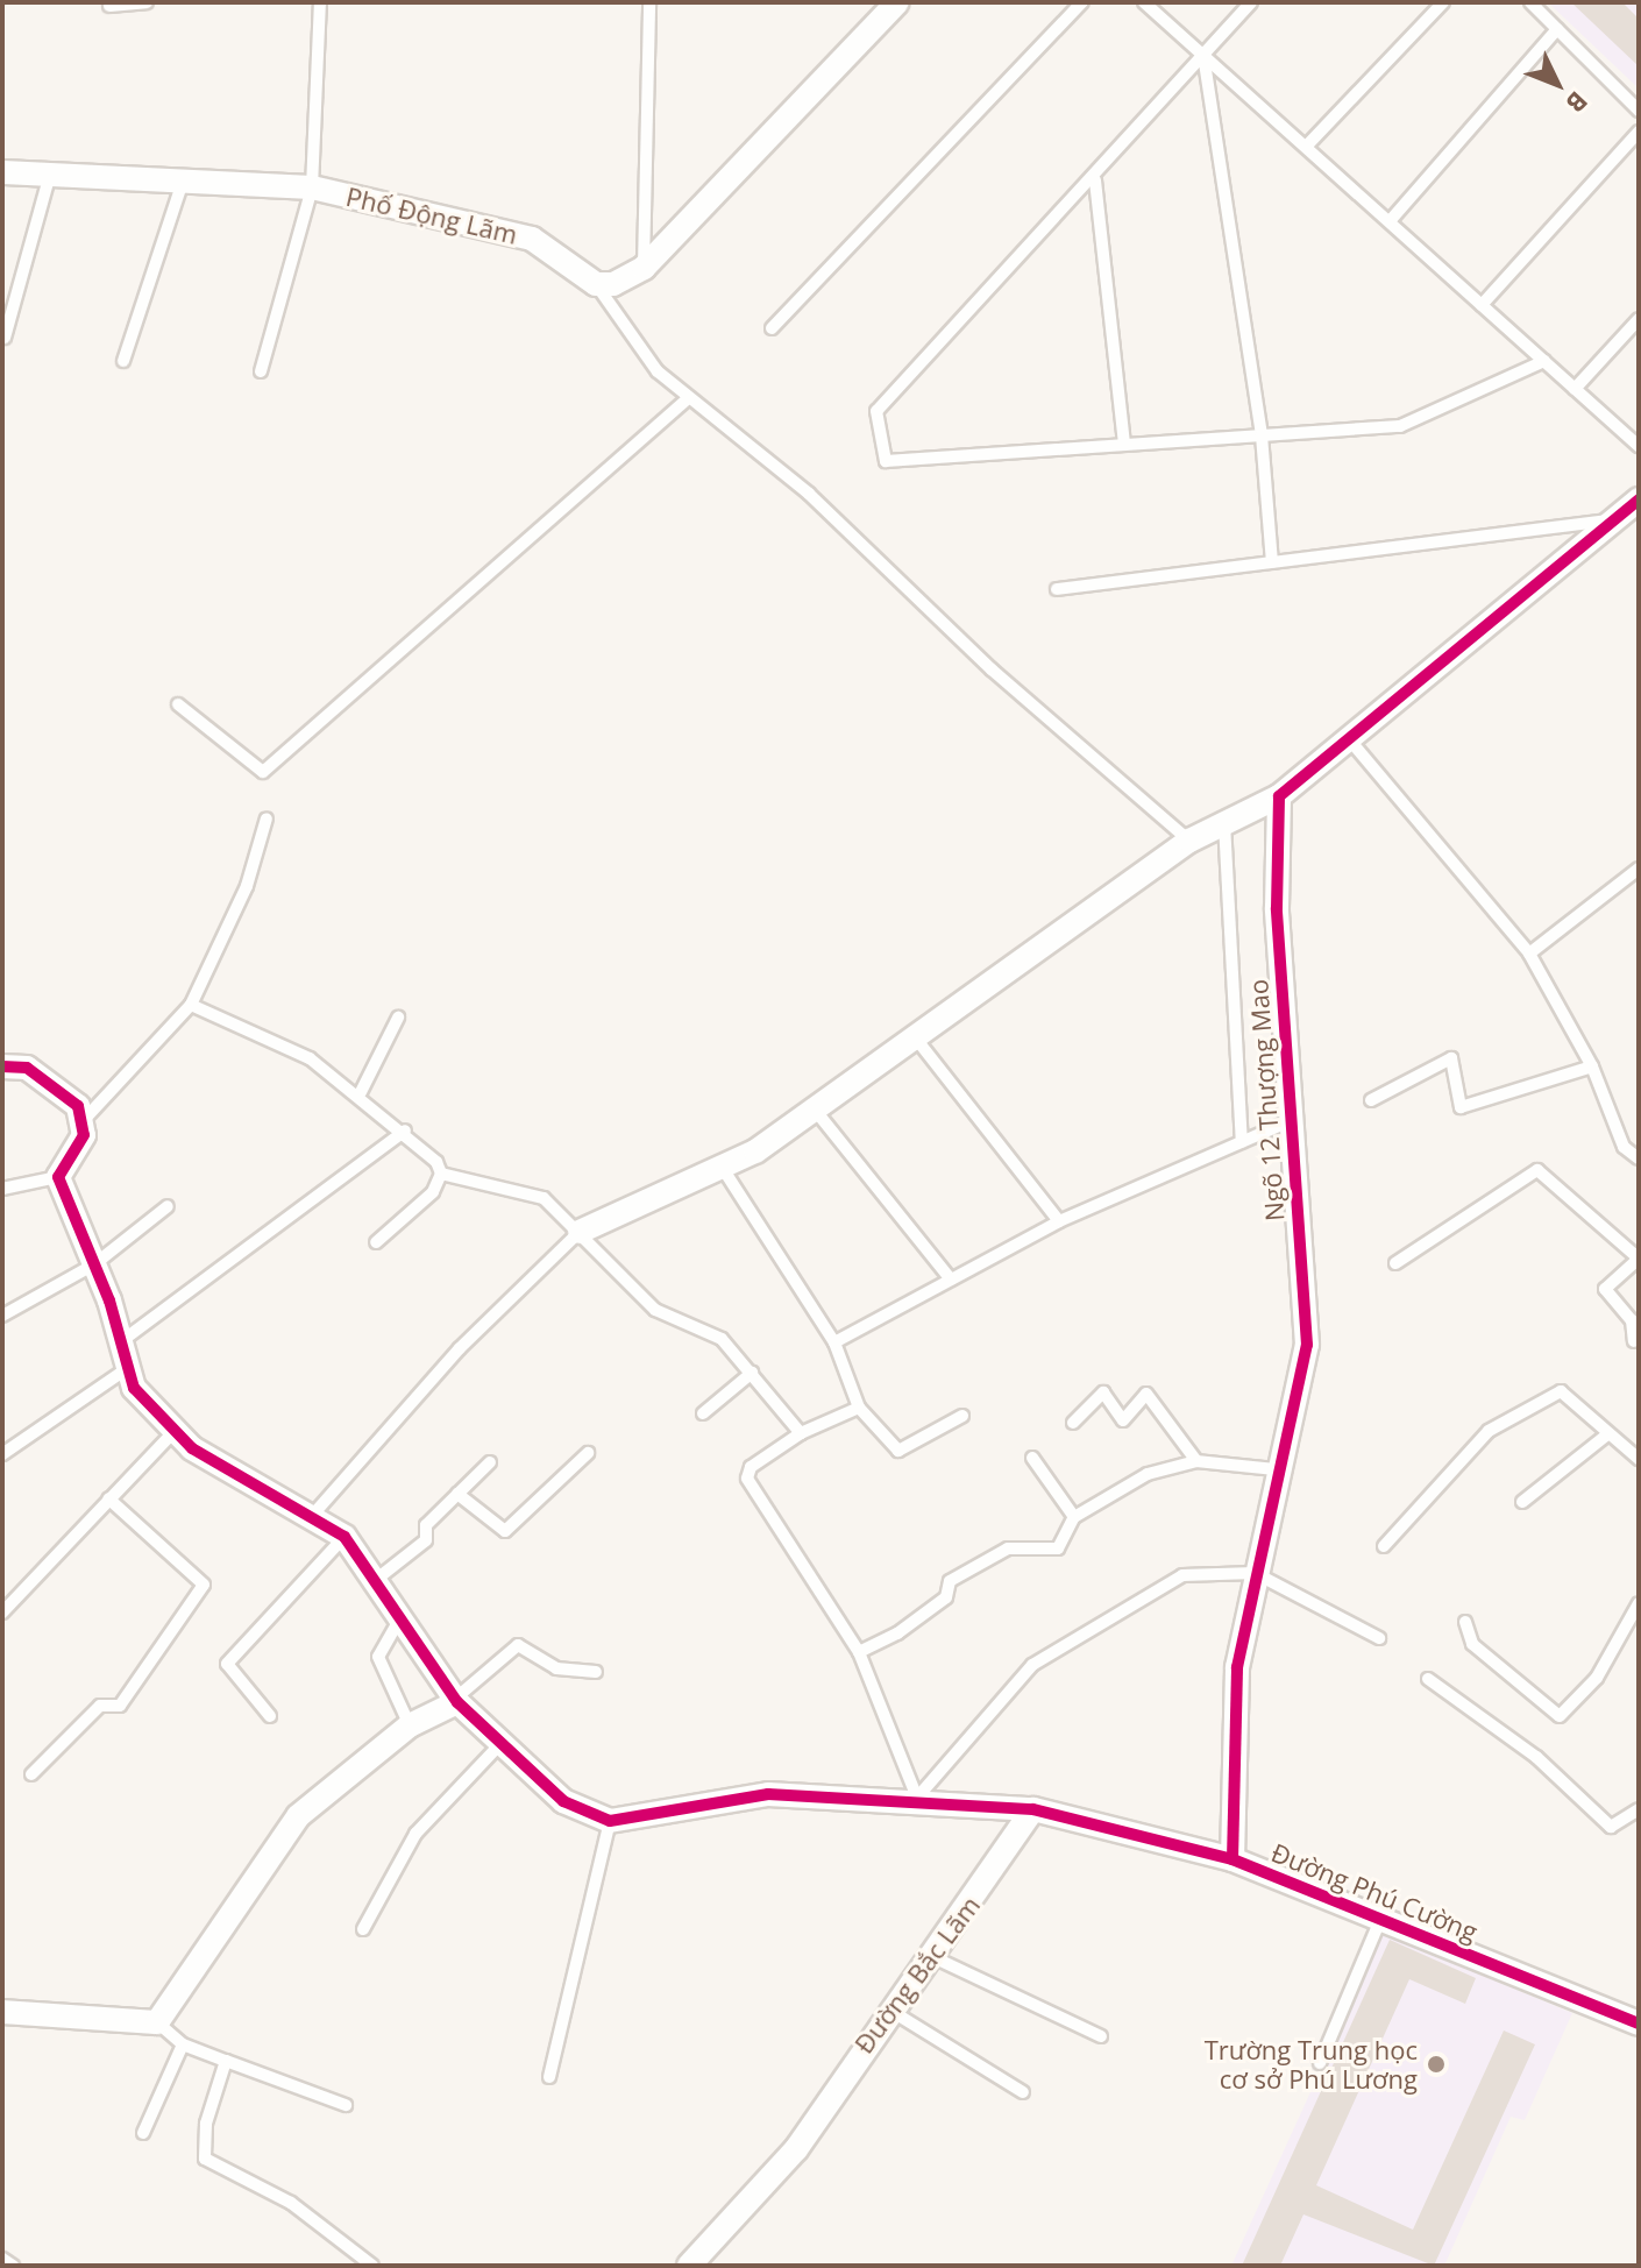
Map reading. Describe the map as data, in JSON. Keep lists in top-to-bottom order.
{
  "streets": {
    "street": [
      "Phố Động Lãm",
      "Ngõ 12 Thượng Mao",
      "Đường Phú Cường",
      "Đường Bắc Lãm"
    ]
  },
  "crossings": [
    ["Ngõ 12 Thượng Mao", "Đường Phú Cường"],
    ["Đường Phú Cường", "Đường Bắc Lãm"]
  ],
  "places": ["Trường Trung học cơ sở Phú Lương"],
  "north": "bottom right"
}
